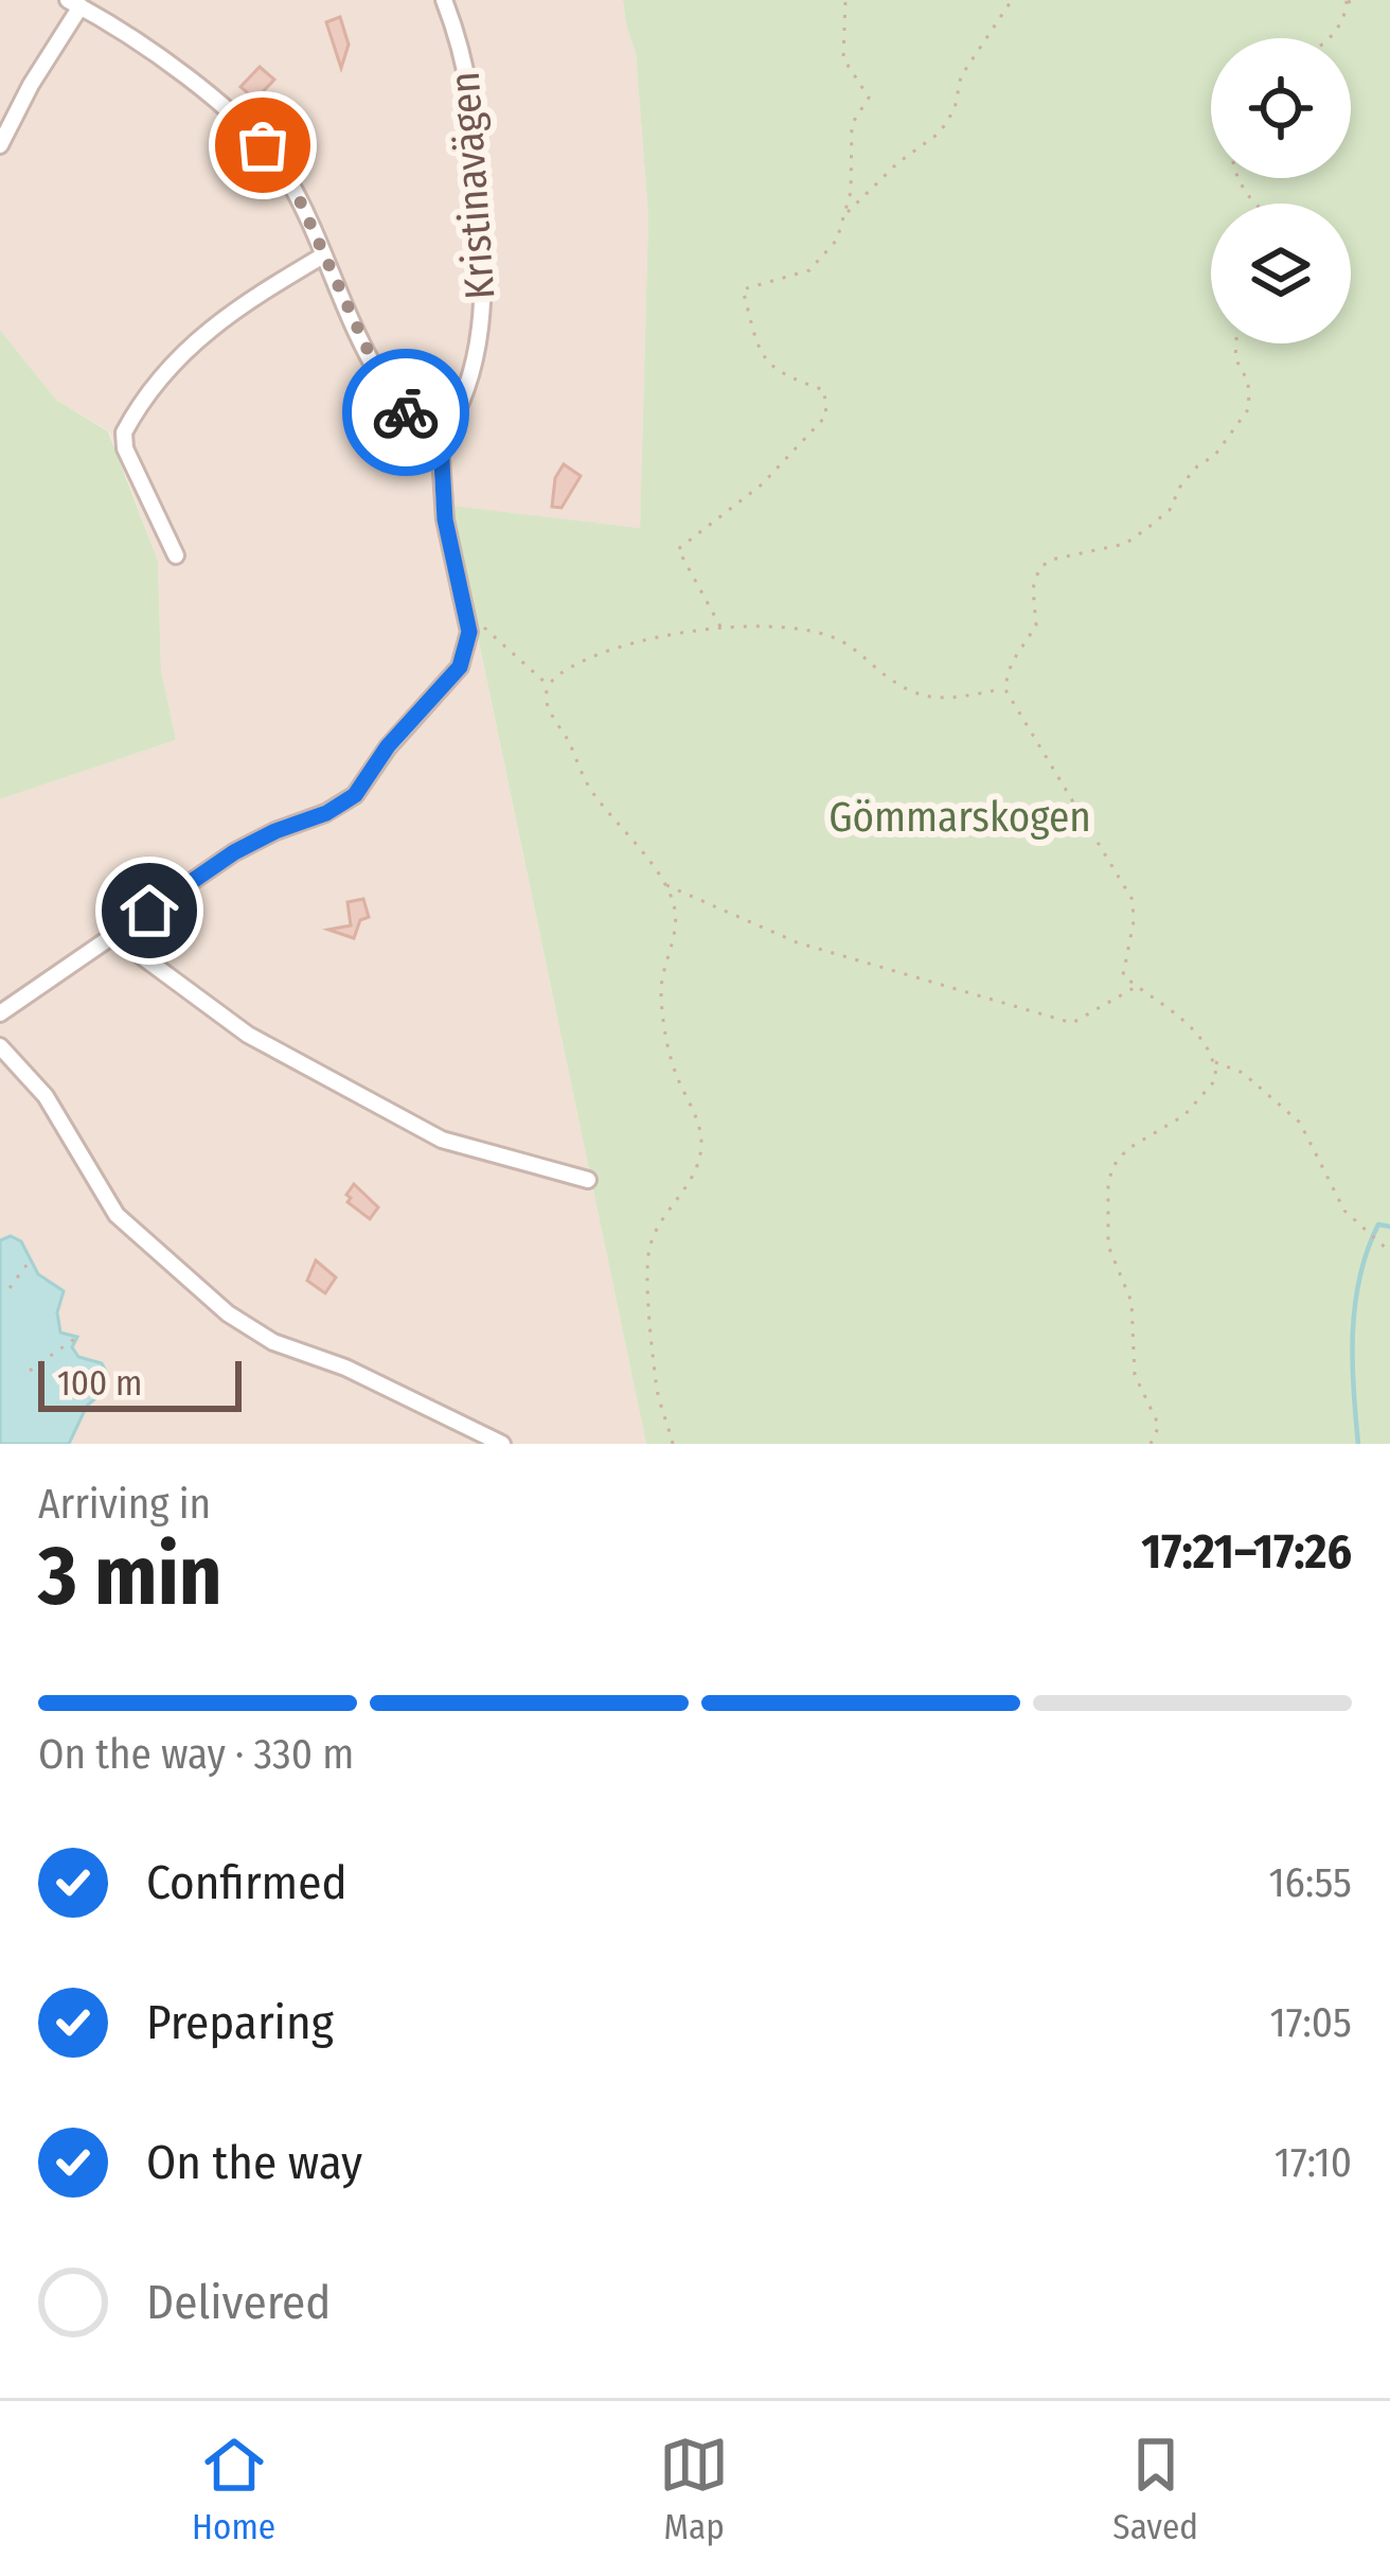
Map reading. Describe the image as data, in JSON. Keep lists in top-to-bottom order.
{
  "streets": {
    "street": ["Kristinavägen"]
  },
  "parks": ["Gömmarskogen"],
  "scale_bar": "100 m",
  "page": {
    "scale": "100 m",
    "heading": ["3 min", "Arriving in", "17:21–17:26"],
    "bar": "On the way · 330 m",
    "list": [
      ["Confirmed", "16:55"],
      ["Preparing", "17:05"],
      ["On the way", "17:10"],
      "Delivered"
    ],
    "tabs": ["Home", "Map", "Saved"]
  }
}
